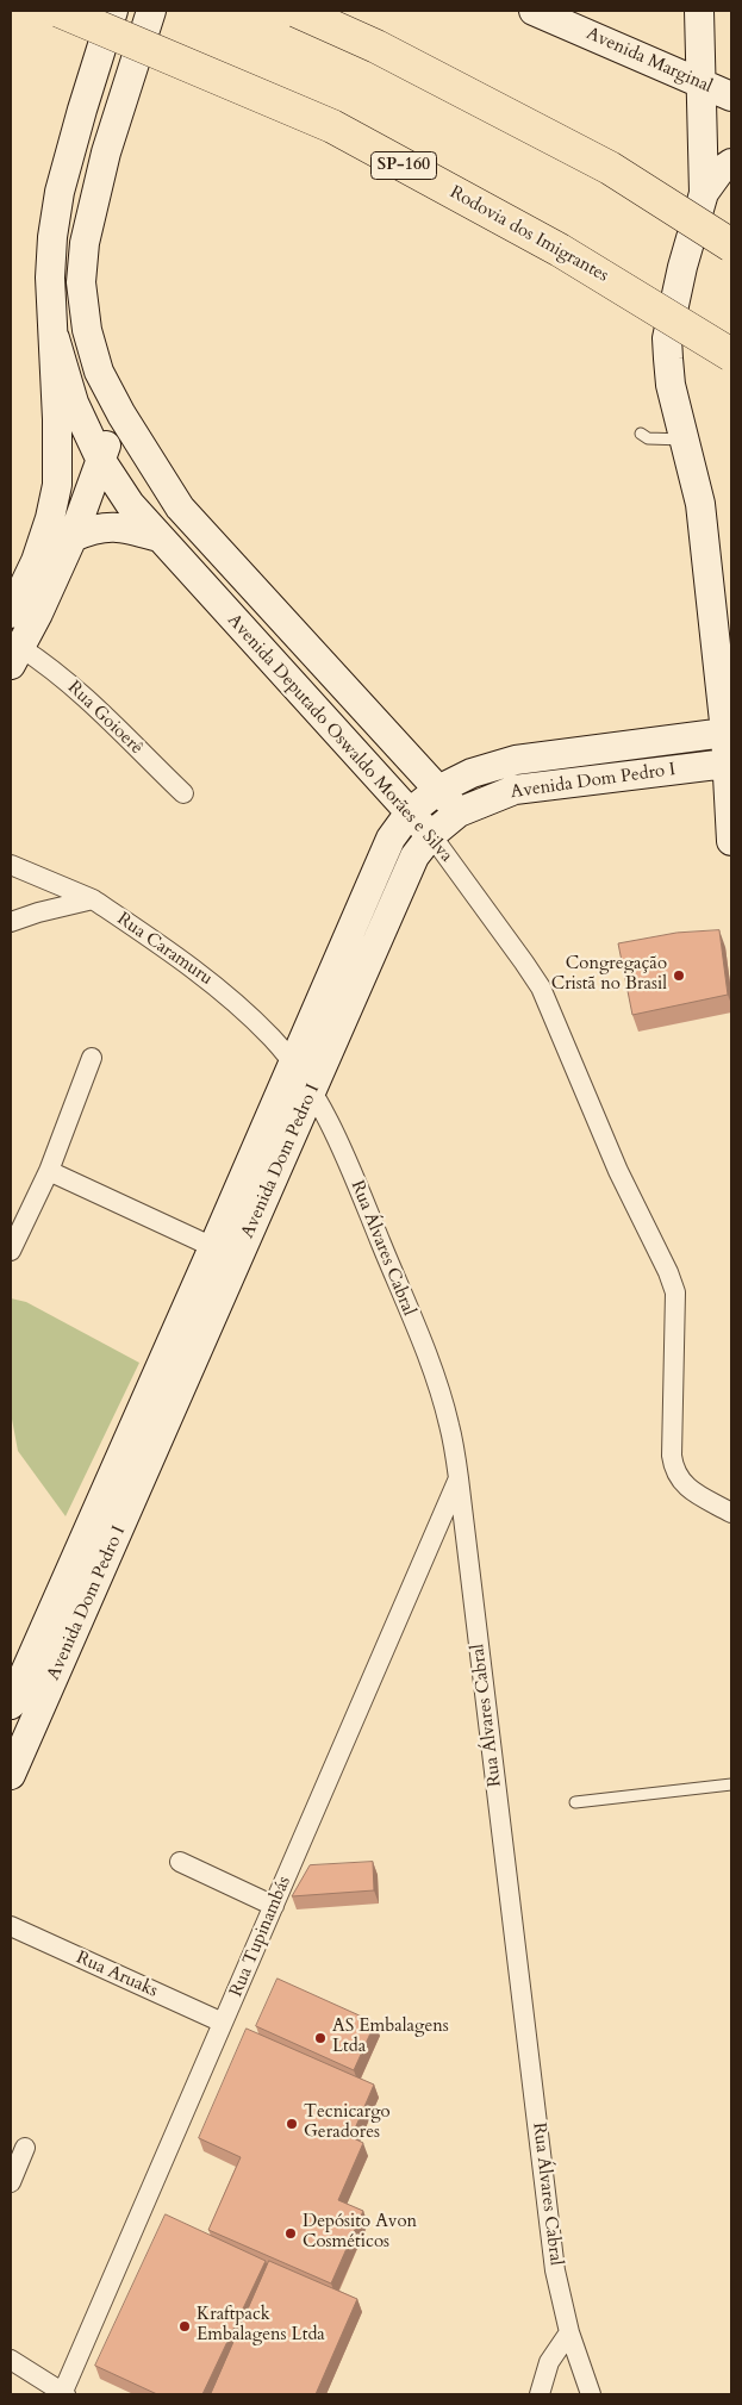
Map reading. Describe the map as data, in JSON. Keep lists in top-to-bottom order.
{
  "streets": {
    "highway": ["SP-160", "Rodovia dos Imigrantes"],
    "street": [
      "Avenida Marginal",
      "Rua Goioerê",
      "Avenida Deputado Oswaldo Morães e Silva",
      "Avenida Dom Pedro I",
      "Rua Caramuru",
      "Rua Álvares Cabral",
      "Rua Tupinambás",
      "Rua Aruaks"
    ]
  },
  "crossings": [
    ["Avenida Deputado Oswaldo Morães e Silva", "Avenida Dom Pedro I"],
    ["Avenida Dom Pedro I", "Rua Caramuru"],
    ["Avenida Dom Pedro I", "Rua Álvares Cabral"],
    ["Rua Caramuru", "Rua Álvares Cabral"],
    ["Rua Álvares Cabral", "Rua Tupinambás"],
    ["Rua Tupinambás", "Rua Aruaks"]
  ],
  "places": [
    "Congregação Cristã no Brasil",
    "AS Embalagens Ltda",
    "Tecnicargo Geradores",
    "Depósito Avon Cosméticos",
    "Kraftpack Embalagens Ltda"
  ]
}
